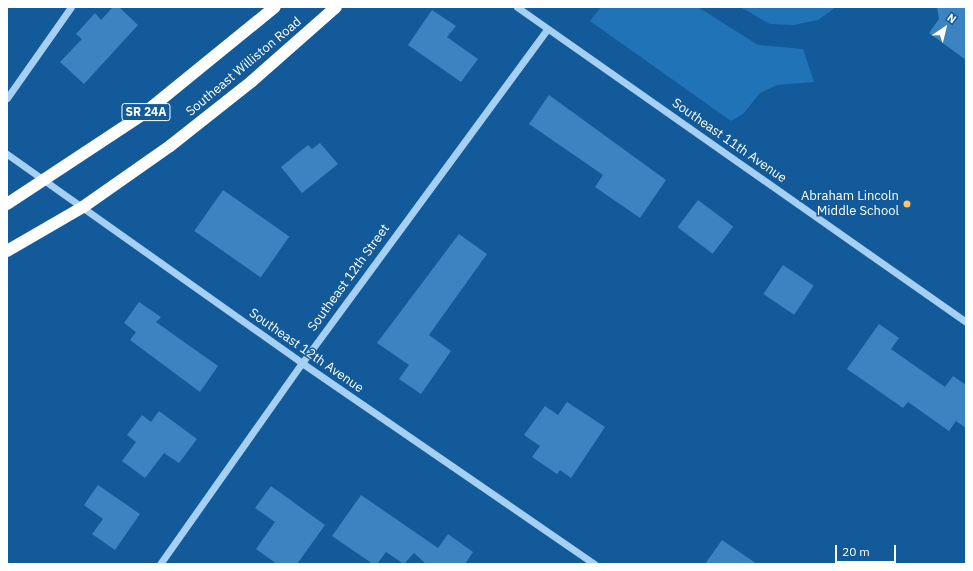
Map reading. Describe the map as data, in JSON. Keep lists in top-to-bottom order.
{
  "streets": {
    "highway": ["Southeast Williston Road", "SR 24A"],
    "street": ["Southeast 11th Avenue", "Southeast 12th Street", "Southeast 12th Avenue"]
  },
  "crossings": [
    ["Southeast Williston Road", "Southeast 12th Avenue"],
    ["Southeast 11th Avenue", "Southeast 12th Street"],
    ["Southeast 12th Street", "Southeast 12th Avenue"]
  ],
  "places": ["Abraham Lincoln Middle School"],
  "scale_bar": "20 m",
  "north": "top right"
}
